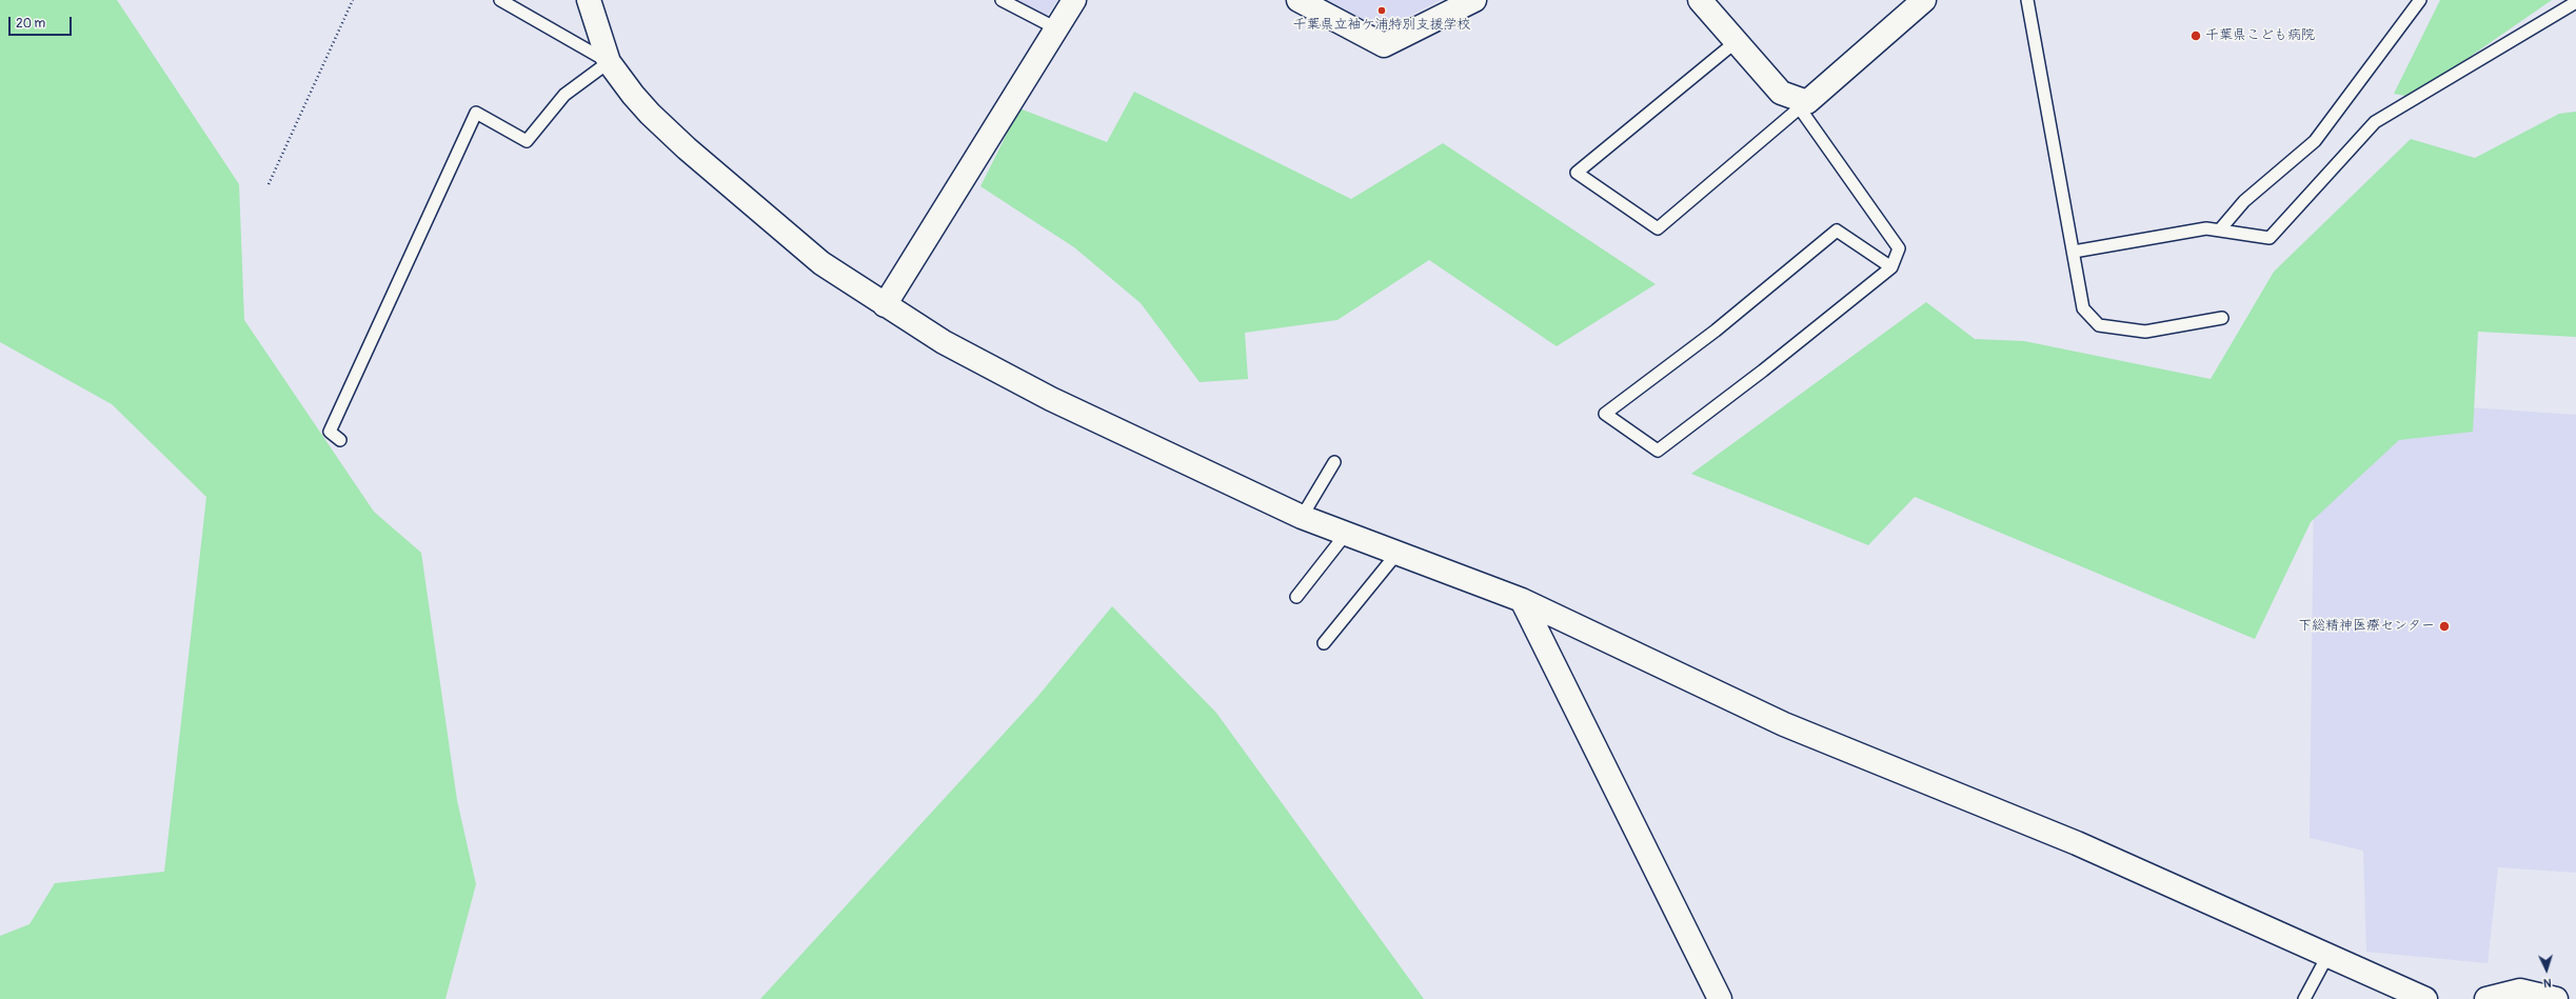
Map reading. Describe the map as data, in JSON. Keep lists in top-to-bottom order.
{
  "places": ["千葉県立袖ケ浦特別支援学校", "千葉県こども病院", "下総精神医療センター"],
  "scale_bar": "20 m",
  "north": "bottom"
}
